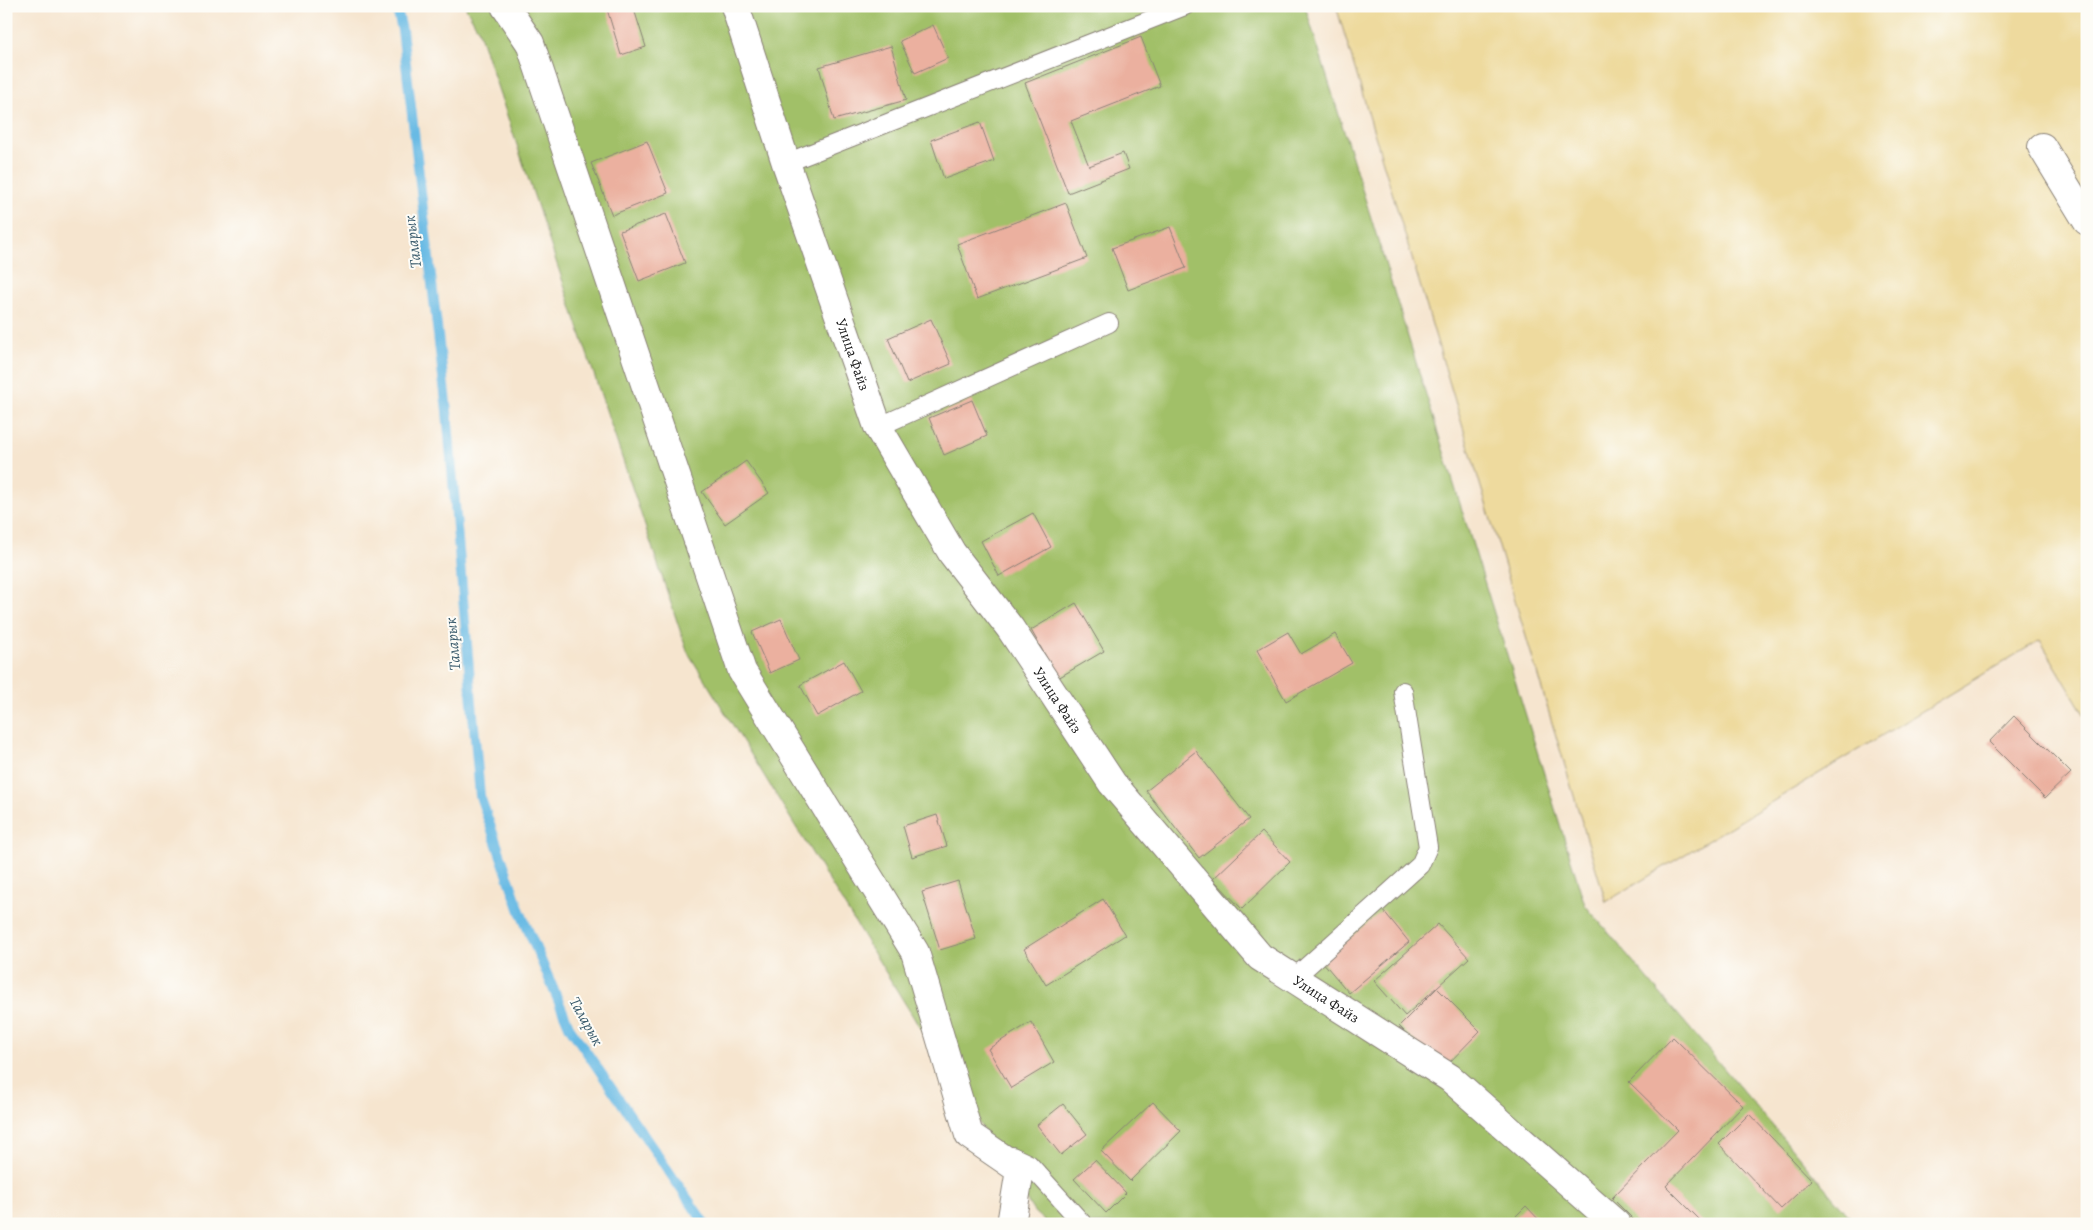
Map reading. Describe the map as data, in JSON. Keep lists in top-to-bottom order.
{
  "streets": {
    "street": ["Улица Файз"]
  },
  "water": ["Таларык"]
}
